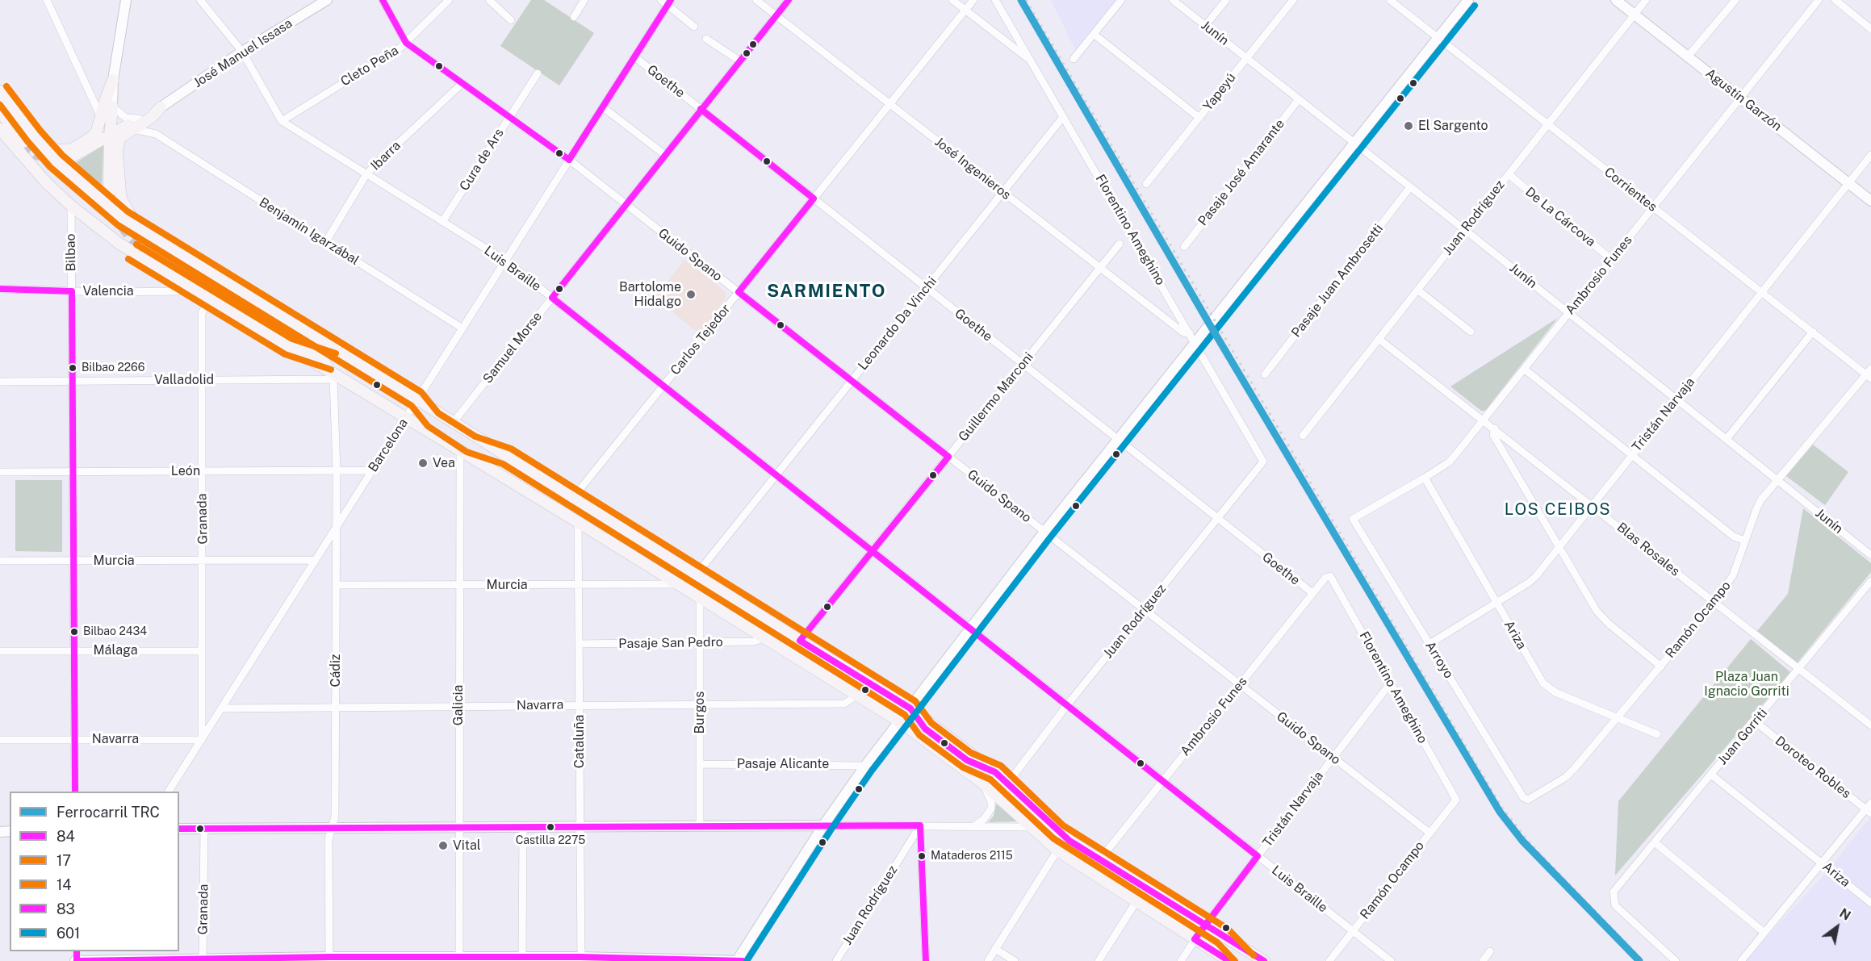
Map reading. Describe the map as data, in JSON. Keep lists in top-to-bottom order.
{
  "streets": {
    "street": [
      "Junín",
      "José Manuel Issasa",
      "Cleto Peña",
      "Goethe",
      "Yapeyú",
      "Agustín Garzón",
      "Ibarra",
      "Cura de Ars",
      "José Ingenieros",
      "Pasaje José Amarante",
      "Corrientes",
      "De La Cárcova",
      "Juan Rodríguez",
      "Florentino Ameghino",
      "Benjamín Igarzábal",
      "Bilbao",
      "Guido Spano",
      "Luis Braille",
      "Ambrosio Funes",
      "Pasaje Juan Ambrosetti",
      "Valencia",
      "Leonardo Da Vinchi",
      "Carlos Tejedor",
      "Samuel Morse",
      "Valladolid",
      "Guillermo Marconi",
      "Tristán Narvaja",
      "Barcelona",
      "León",
      "Granada",
      "Blas Rosales",
      "Murcia",
      "Ramón Ocampo",
      "Ariza",
      "Pasaje San Pedro",
      "Málaga",
      "Arroyo",
      "Cádiz",
      "Galicia",
      "Navarra",
      "Burgos",
      "Juan Gorriti",
      "Cataluña",
      "Pasaje Alicante",
      "Doroteo Robles"
    ]
  },
  "crossings": [
    ["Junín", "Yapeyú"],
    ["Junín", "Pasaje José Amarante"],
    ["Junín", "Juan Rodríguez"],
    ["Junín", "Ambrosio Funes"],
    ["Junín", "Pasaje Juan Ambrosetti"],
    ["Junín", "Tristán Narvaja"],
    ["Junín", "Ramón Ocampo"],
    ["José Manuel Issasa", "Luis Braille"],
    ["Cleto Peña", "Guido Spano"],
    ["Cleto Peña", "Luis Braille"],
    ["Goethe", "Juan Rodríguez"],
    ["Goethe", "Ambrosio Funes"],
    ["Goethe", "Leonardo Da Vinchi"],
    ["Goethe", "Carlos Tejedor"],
    ["Goethe", "Samuel Morse"],
    ["Goethe", "Guillermo Marconi"],
    ["Goethe", "Barcelona"],
    ["Agustín Garzón", "Juan Rodríguez"],
    ["Agustín Garzón", "Ambrosio Funes"],
    ["Agustín Garzón", "Tristán Narvaja"],
    ["Ibarra", "Benjamín Igarzábal"],
    ["Ibarra", "Guido Spano"],
    ["Ibarra", "Luis Braille"],
    ["Cura de Ars", "Guido Spano"],
    ["Cura de Ars", "Luis Braille"],
    ["José Ingenieros", "Florentino Ameghino"],
    ["José Ingenieros", "Leonardo Da Vinchi"],
    ["José Ingenieros", "Carlos Tejedor"],
    ["José Ingenieros", "Samuel Morse"],
    ["José Ingenieros", "Guillermo Marconi"],
    ["Corrientes", "Juan Rodríguez"],
    ["Corrientes", "Ambrosio Funes"],
    ["Corrientes", "Tristán Narvaja"],
    ["Corrientes", "Ramón Ocampo"],
    ["De La Cárcova", "Juan Rodríguez"],
    ["De La Cárcova", "Ambrosio Funes"],
    ["Juan Rodríguez", "Florentino Ameghino"],
    ["Juan Rodríguez", "Guido Spano"],
    ["Juan Rodríguez", "Luis Braille"],
    ["Juan Rodríguez", "Blas Rosales"],
    ["Florentino Ameghino", "Ambrosio Funes"],
    ["Florentino Ameghino", "Leonardo Da Vinchi"],
    ["Florentino Ameghino", "Tristán Narvaja"],
    ["Florentino Ameghino", "Ramón Ocampo"],
    ["Benjamín Igarzábal", "Barcelona"],
    ["Bilbao", "Valencia"],
    ["Bilbao", "Valladolid"],
    ["Bilbao", "León"],
    ["Bilbao", "Murcia"],
    ["Bilbao", "Málaga"],
    ["Bilbao", "Navarra"],
    ["Guido Spano", "Ambrosio Funes"],
    ["Guido Spano", "Leonardo Da Vinchi"],
    ["Guido Spano", "Carlos Tejedor"],
    ["Guido Spano", "Samuel Morse"],
    ["Guido Spano", "Guillermo Marconi"],
    ["Guido Spano", "Tristán Narvaja"],
    ["Guido Spano", "Barcelona"],
    ["Guido Spano", "Ramón Ocampo"],
    ["Luis Braille", "Ambrosio Funes"],
    ["Luis Braille", "Leonardo Da Vinchi"],
    ["Luis Braille", "Carlos Tejedor"],
    ["Luis Braille", "Samuel Morse"],
    ["Luis Braille", "Guillermo Marconi"],
    ["Luis Braille", "Tristán Narvaja"],
    ["Luis Braille", "Barcelona"],
    ["Luis Braille", "Ramón Ocampo"],
    ["Ambrosio Funes", "Blas Rosales"],
    ["Ambrosio Funes", "Ariza"],
    ["Ambrosio Funes", "Arroyo"],
    ["Valladolid", "Granada"],
    ["Valladolid", "Cádiz"],
    ["Tristán Narvaja", "Blas Rosales"],
    ["Tristán Narvaja", "Ariza"],
    ["Tristán Narvaja", "Arroyo"],
    ["Barcelona", "León"],
    ["Barcelona", "Granada"],
    ["Barcelona", "Murcia"],
    ["Barcelona", "Cádiz"],
    ["Barcelona", "Navarra"],
    ["León", "Granada"],
    ["León", "Cádiz"],
    ["Granada", "Murcia"],
    ["Granada", "Málaga"],
    ["Granada", "Navarra"],
    ["Blas Rosales", "Ramón Ocampo"],
    ["Blas Rosales", "Juan Gorriti"],
    ["Murcia", "Cádiz"],
    ["Murcia", "Galicia"],
    ["Murcia", "Cataluña"],
    ["Ramón Ocampo", "Ariza"],
    ["Ramón Ocampo", "Arroyo"],
    ["Ariza", "Juan Gorriti"],
    ["Pasaje San Pedro", "Burgos"],
    ["Pasaje San Pedro", "Cataluña"],
    ["Cádiz", "Navarra"],
    ["Galicia", "Navarra"],
    ["Navarra", "Burgos"],
    ["Navarra", "Cataluña"],
    ["Burgos", "Pasaje Alicante"],
    ["Juan Gorriti", "Doroteo Robles"]
  ],
  "districts": ["SARMIENTO", "LOS CEIBOS"],
  "parks": ["Plaza Juan Ignacio Gorriti"],
  "places": [
    "El Sargento",
    "Bartolome Hidalgo",
    "Bilbao 2266",
    "Vea",
    "Bilbao 2434",
    "Castilla 2275",
    "Vital",
    "Mataderos 2115"
  ],
  "lines": [
    "rail line TRC",
    "transit line 84",
    "transit line 601",
    "transit line 14",
    "transit line 17",
    "transit line 83"
  ],
  "legend": [
    "Ferrocarril TRC",
    "84",
    "17",
    "14",
    "83",
    "601"
  ],
  "north": "top right"
}
